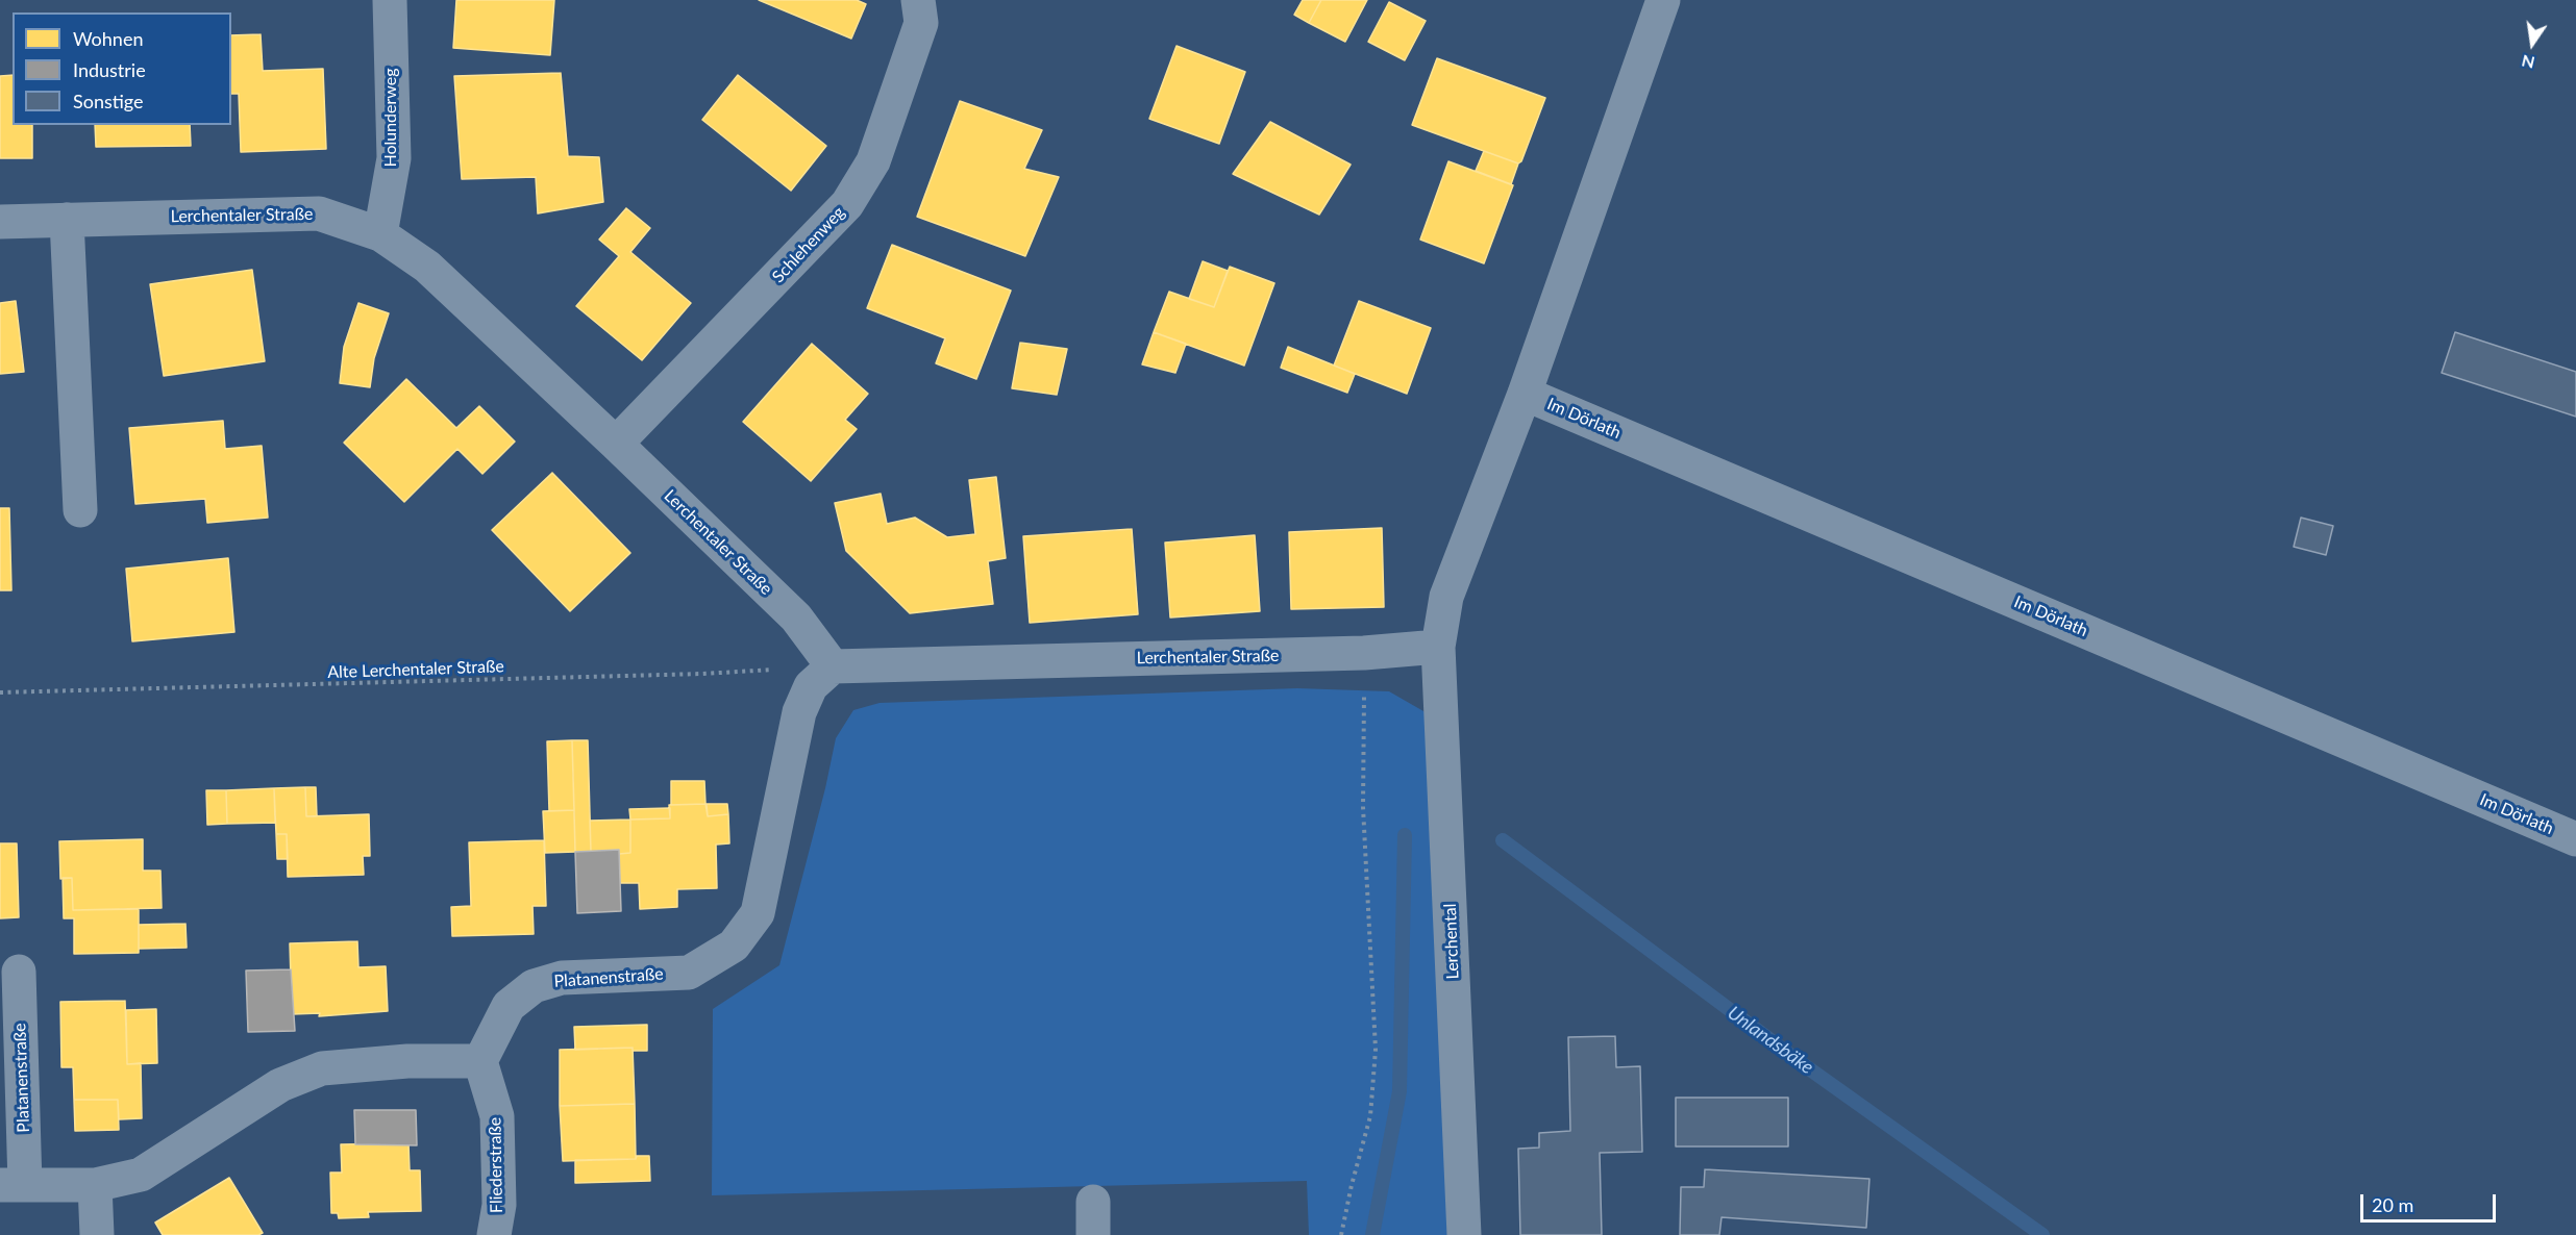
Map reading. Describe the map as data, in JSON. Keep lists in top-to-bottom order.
{
  "streets": {
    "street": [
      "Holunderweg",
      "Lerchentaler Straße",
      "Schlehenweg",
      "Im Dörlath",
      "Lerchental",
      "Platanenstraße",
      "Fliederstraße"
    ],
    "path": ["Alte Lerchentaler Straße"]
  },
  "crossings": [
    ["Holunderweg", "Lerchentaler Straße"],
    ["Lerchentaler Straße", "Schlehenweg"],
    ["Lerchentaler Straße", "Im Dörlath"],
    ["Lerchentaler Straße", "Alte Lerchentaler Straße"],
    ["Lerchentaler Straße", "Lerchental"],
    ["Lerchentaler Straße", "Platanenstraße"],
    ["Im Dörlath", "Lerchental"],
    ["Alte Lerchentaler Straße", "Platanenstraße"],
    ["Platanenstraße", "Fliederstraße"]
  ],
  "water": ["Unlandsbäke"],
  "legend": ["Wohnen", "Industrie", "Sonstige"],
  "scale_bar": "20 m",
  "north": "bottom"
}
